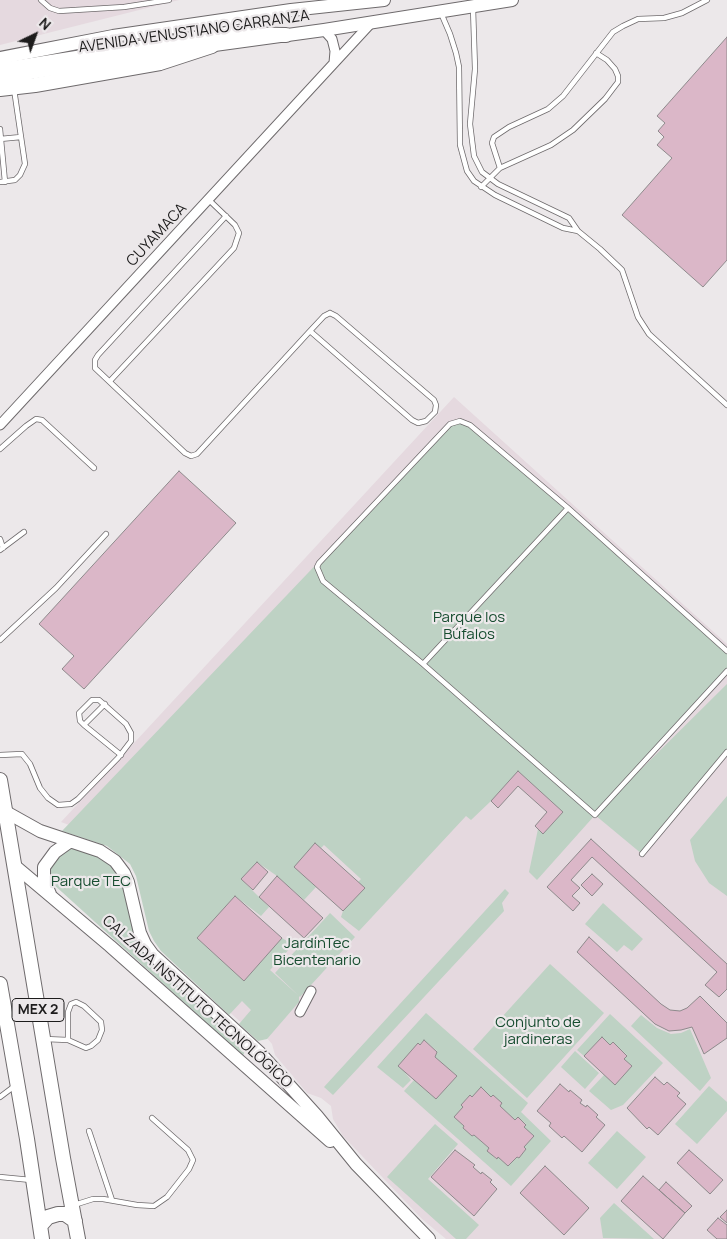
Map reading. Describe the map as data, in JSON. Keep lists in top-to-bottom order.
{
  "streets": {
    "main road": ["MEX 2"],
    "street": ["AVENIDA VENUSTIANO CARRANZA", "CUYAMACA", "CALZADA INSTITUTO TECNOLÓGICO"]
  },
  "crossings": [
    ["AVENIDA VENUSTIANO CARRANZA", "CUYAMACA"],
    ["CALZADA INSTITUTO TECNOLÓGICO", "MEX 2"]
  ],
  "parks": [
    "Parque los Búfalos",
    "Parque TEC",
    "JardínTec Bicentenario",
    "Conjunto de jardineras"
  ],
  "north": "top right"
}
